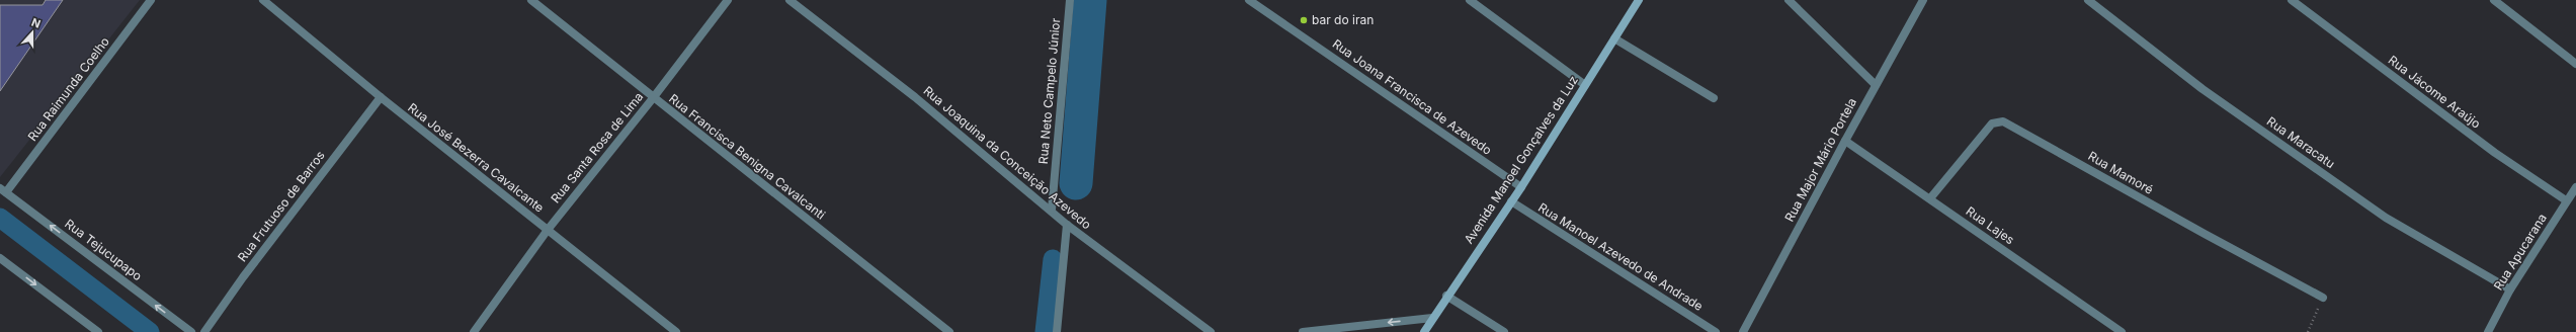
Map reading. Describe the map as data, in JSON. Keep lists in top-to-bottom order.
{
  "streets": {
    "main road": ["Avenida Manoel Gonçalves da Luz"],
    "street": [
      "Rua Raimunda Coelho",
      "Rua Neto Campelo Júnior",
      "Rua Jácome Araújo",
      "Rua Joana Francisca de Azevedo",
      "Rua Maracatu",
      "Rua Santa Rosa de Lima",
      "Rua Francisca Benigna Cavalcanti",
      "Rua José Bezerra Cavalcante",
      "Rua Joaquina da Conceição Azevedo",
      "Rua Major Mário Portela",
      "Rua Mamoré",
      "Rua Frutuoso de Barros",
      "Rua Lajes",
      "Rua Tejucupapo",
      "Rua Apucarana",
      "Rua Manoel Azevedo de Andrade"
    ]
  },
  "crossings": [
    ["Rua Raimunda Coelho", "Rua Tejucupapo"],
    ["Rua Neto Campelo Júnior", "Rua Joaquina da Conceição Azevedo"],
    ["Rua Jácome Araújo", "Rua Apucarana"],
    ["Rua Joana Francisca de Azevedo", "Avenida Manoel Gonçalves da Luz"],
    ["Rua Maracatu", "Rua Apucarana"],
    ["Rua Santa Rosa de Lima", "Rua Francisca Benigna Cavalcanti"],
    ["Rua Santa Rosa de Lima", "Rua José Bezerra Cavalcante"],
    ["Rua José Bezerra Cavalcante", "Rua Frutuoso de Barros"],
    ["Avenida Manoel Gonçalves da Luz", "Rua Manoel Azevedo de Andrade"],
    ["Rua Major Mário Portela", "Rua Lajes"],
    ["Rua Mamoré", "Rua Lajes"]
  ],
  "places": ["bar do iran"],
  "north": "top"
}
